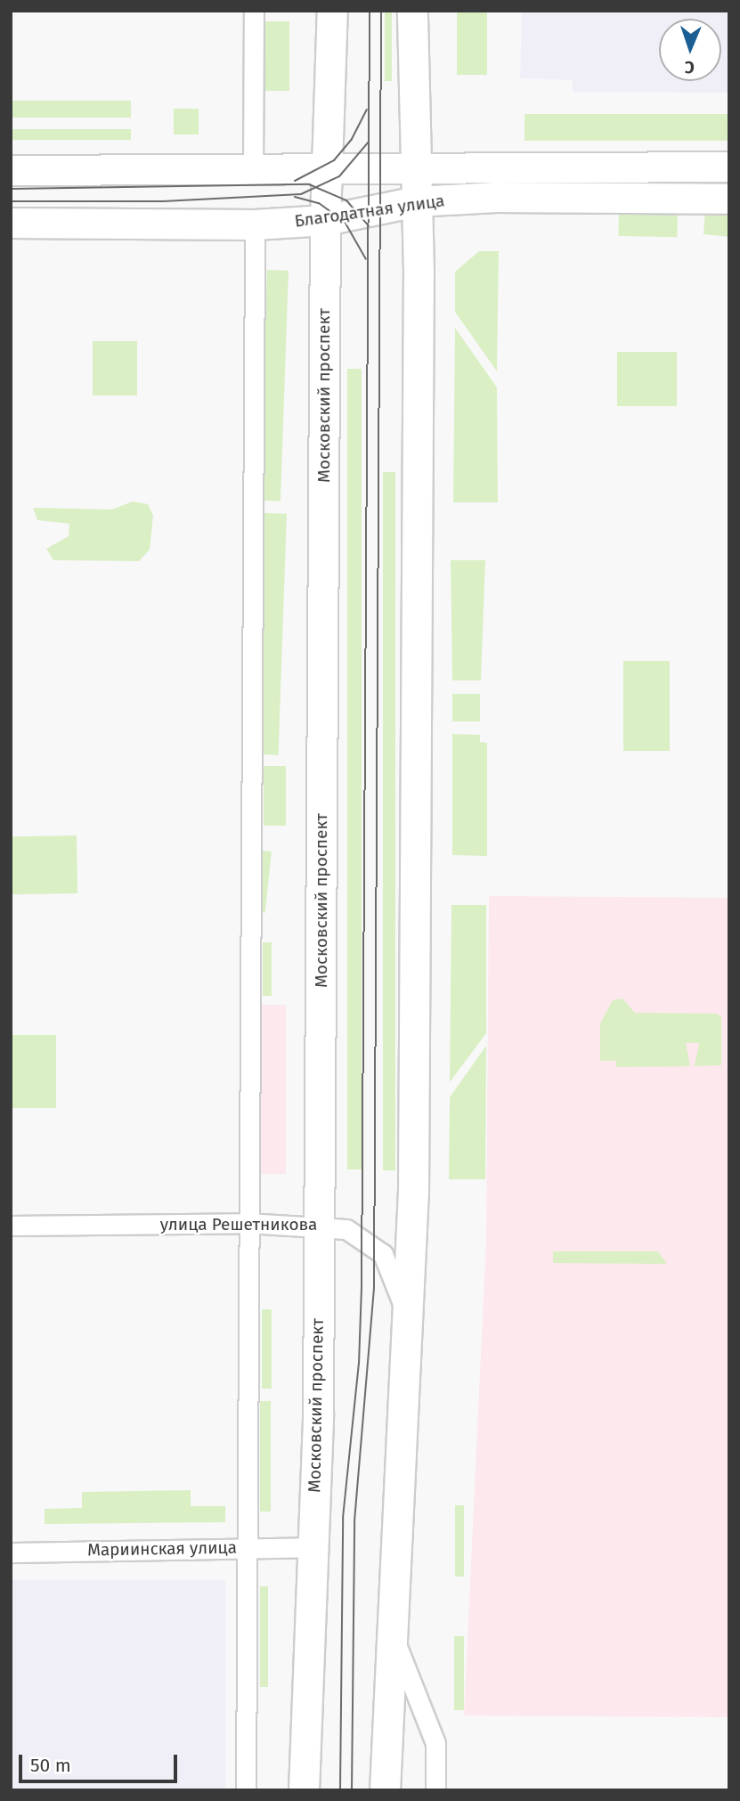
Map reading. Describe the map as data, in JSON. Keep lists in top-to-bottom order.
{
  "streets": {
    "main road": ["Благодатная улица", "Московский проспект"],
    "street": ["улица Решетникова", "Мариинская улица"]
  },
  "crossings": [
    ["Благодатная улица", "Московский проспект"],
    ["Московский проспект", "улица Решетникова"],
    ["Московский проспект", "Мариинская улица"]
  ],
  "scale_bar": "50 m",
  "north": "bottom"
}
